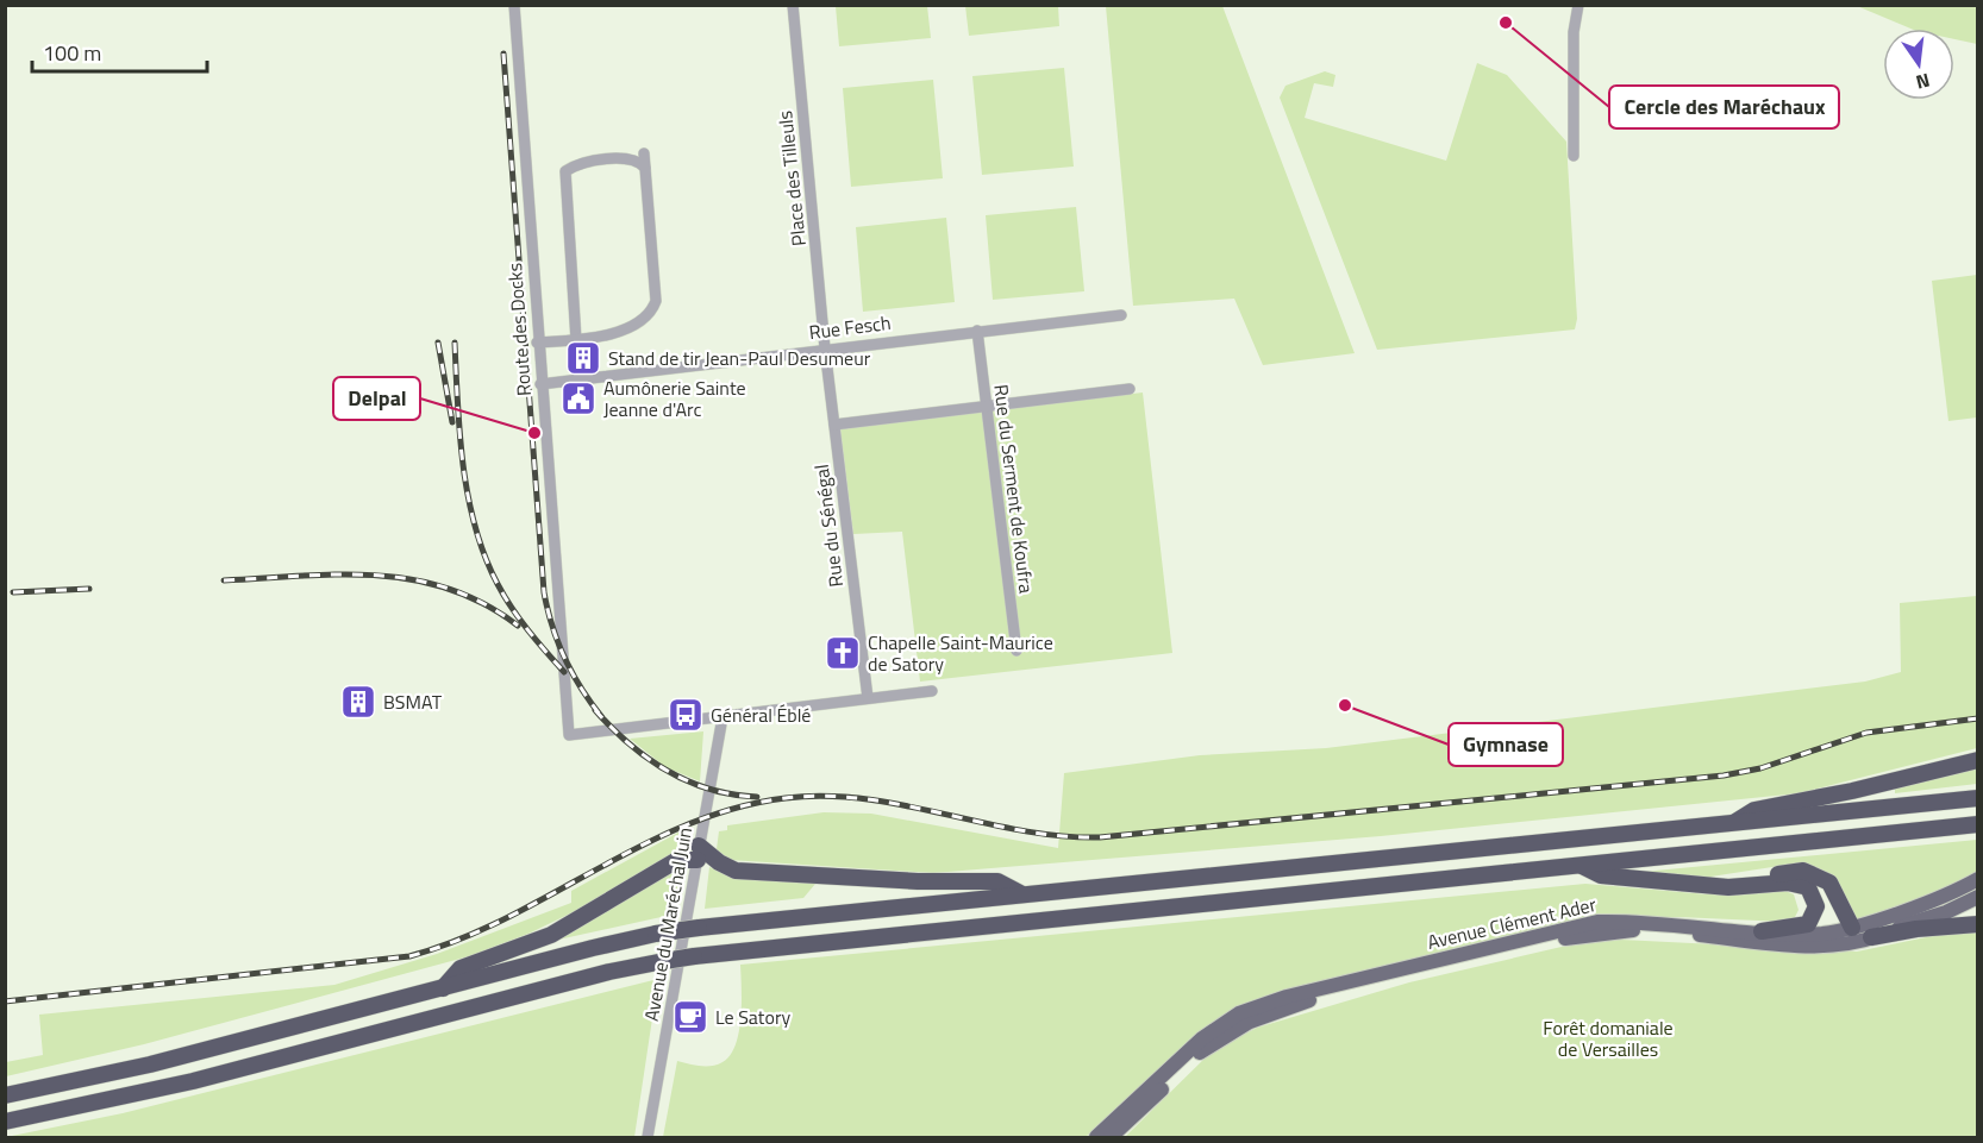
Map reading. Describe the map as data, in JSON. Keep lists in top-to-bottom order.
{
  "streets": {
    "main road": ["Avenue Clément Ader"],
    "street": [
      "Place des Tilleuls",
      "Rue Fesch",
      "Route des Docks",
      "Rue du Serment de Koufra",
      "Rue du Sénégal",
      "Avenue du Maréchal Juin"
    ]
  },
  "crossings": [
    ["Place des Tilleuls", "Rue Fesch"],
    ["Place des Tilleuls", "Rue du Sénégal"],
    ["Rue Fesch", "Route des Docks"],
    ["Rue Fesch", "Rue du Serment de Koufra"],
    ["Rue Fesch", "Rue du Sénégal"],
    ["Route des Docks", "Avenue du Maréchal Juin"]
  ],
  "parks": ["Forêt domaniale de Versailles"],
  "places": {
    "other": ["Cercle des Maréchaux", "Delpal", "Gymnase"],
    "building": ["Stand de tir Jean-Paul Desumeur", "BSMAT"],
    "public building": ["Aumônerie Sainte Jeanne d'Arc"],
    "church": ["Chapelle Saint-Maurice de Satory"],
    "bus stop": ["Général Éblé"],
    "cafe": ["Le Satory"]
  },
  "scale_bar": "100 m",
  "north": "bottom"
}
